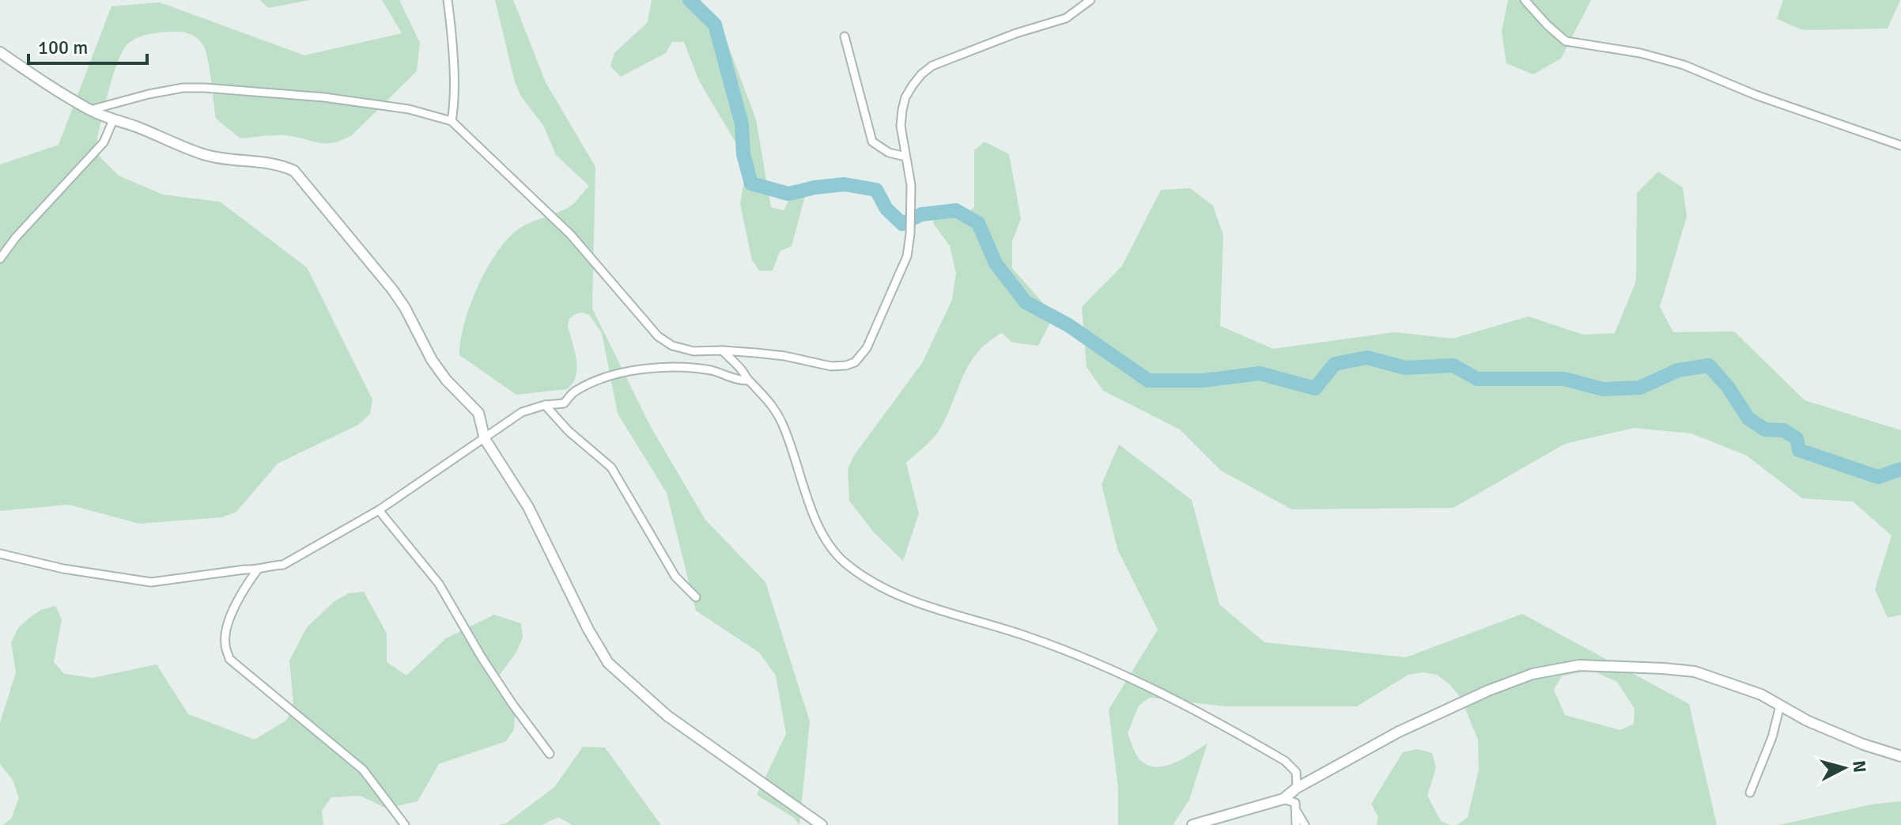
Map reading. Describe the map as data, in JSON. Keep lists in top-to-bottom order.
{
  "scale_bar": "100 m",
  "north": "right"
}
